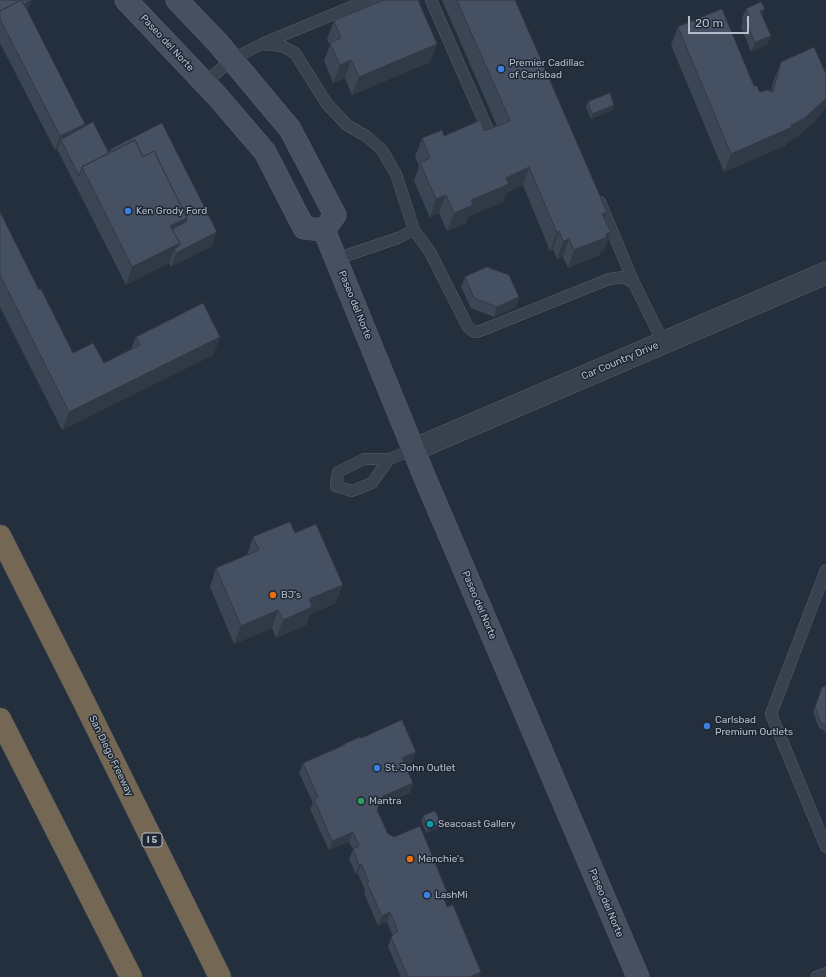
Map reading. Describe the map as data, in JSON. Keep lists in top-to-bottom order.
{
  "streets": {
    "highway": ["San Diego Freeway", "I 5"],
    "main road": ["Paseo del Norte"],
    "street": ["Car Country Drive"]
  },
  "crossings": [
    ["Paseo del Norte", "Car Country Drive"]
  ],
  "places": [
    "Premier Cadillac of Carlsbad",
    "Ken Grody Ford",
    "BJ's",
    "Carlsbad Premium Outlets",
    "St. John Outlet",
    "Mantra",
    "Seacoast Gallery",
    "Menchie's",
    "LashMi"
  ],
  "scale_bar": "20 m"
}
